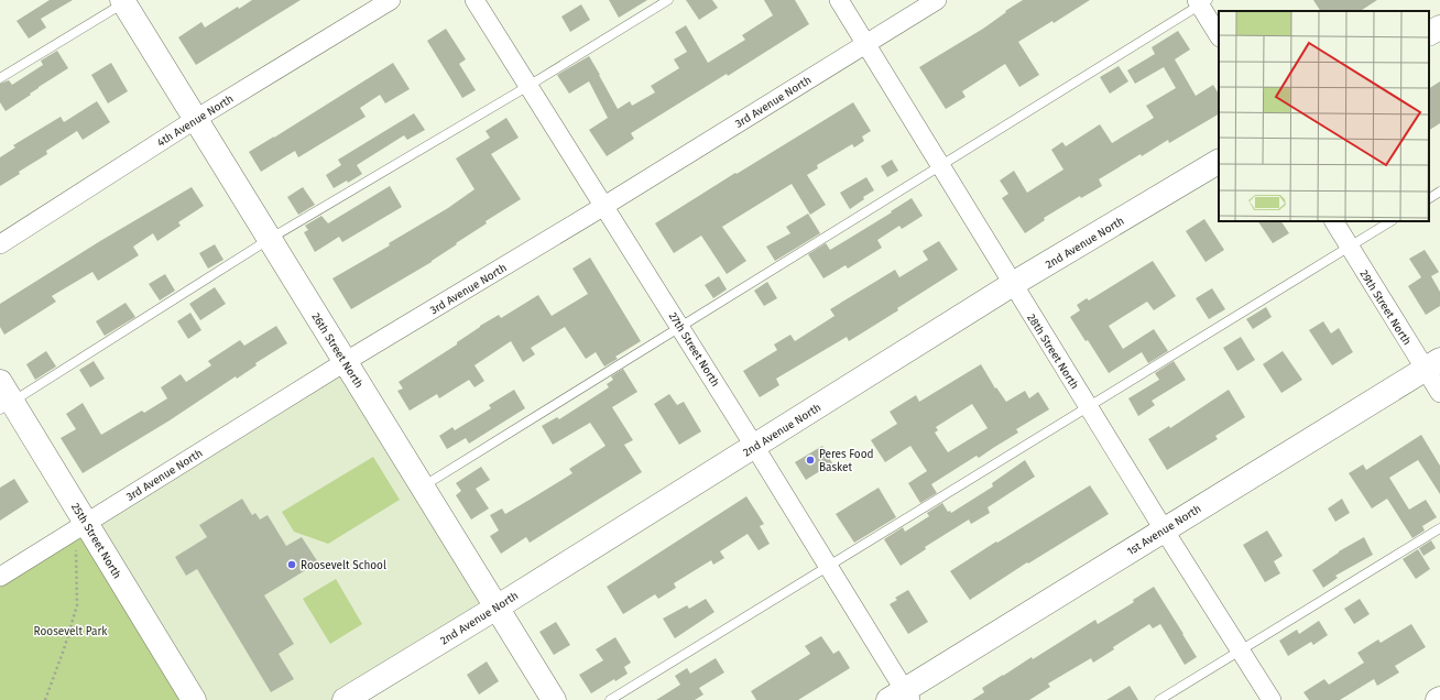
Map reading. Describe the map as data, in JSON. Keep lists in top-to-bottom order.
{
  "streets": {
    "main road": [
      "2nd Avenue North",
      "26th Street North",
      "1st Avenue North",
      "25th Street North"
    ],
    "street": [
      "3rd Avenue North",
      "4th Avenue North",
      "29th Street North",
      "27th Street North",
      "28th Street North"
    ]
  },
  "crossings": [
    ["3rd Avenue North", "27th Street North"],
    ["3rd Avenue North", "26th Street North"],
    ["3rd Avenue North", "28th Street North"],
    ["3rd Avenue North", "25th Street North"],
    ["4th Avenue North", "26th Street North"],
    ["2nd Avenue North", "27th Street North"],
    ["2nd Avenue North", "26th Street North"],
    ["2nd Avenue North", "28th Street North"],
    ["29th Street North", "1st Avenue North"],
    ["27th Street North", "1st Avenue North"],
    ["28th Street North", "1st Avenue North"]
  ],
  "parks": ["Roosevelt Park"],
  "places": ["Peres Food Basket", "Roosevelt School"]
}
